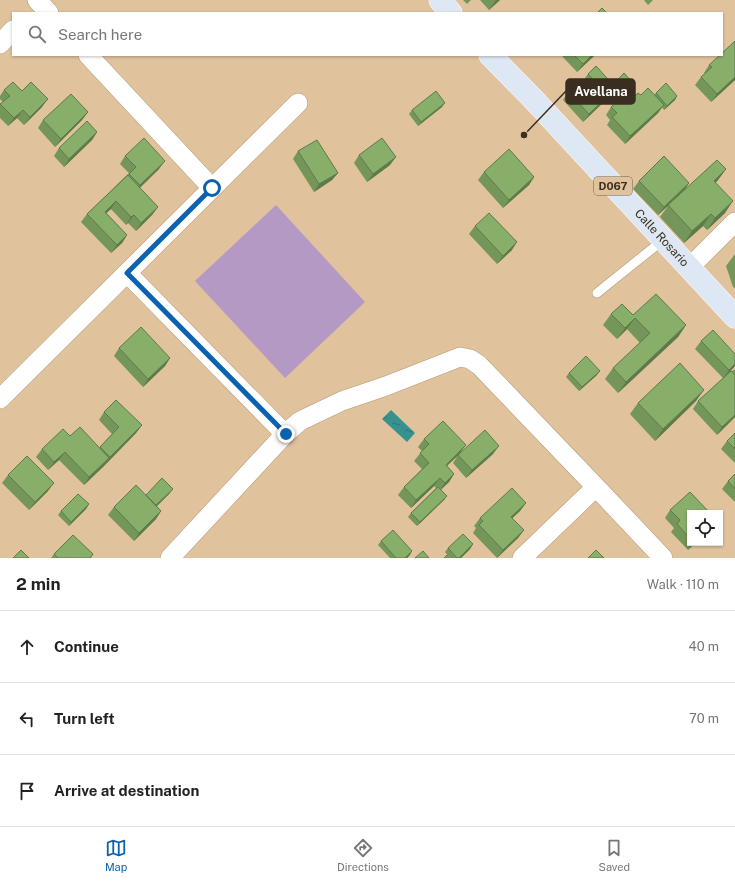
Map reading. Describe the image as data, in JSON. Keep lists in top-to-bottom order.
{
  "streets": {
    "main road": ["D067", "Calle Rosario"]
  },
  "places": ["Avellana"],
  "page": {
    "search": "Search here",
    "heading": ["2 min", "Walk · 110 m"],
    "list": [
      ["Continue", "40 m"],
      ["Turn left", "70 m"],
      "Arrive at destination"
    ],
    "nav": ["Map", "Directions", "Saved"]
  }
}
